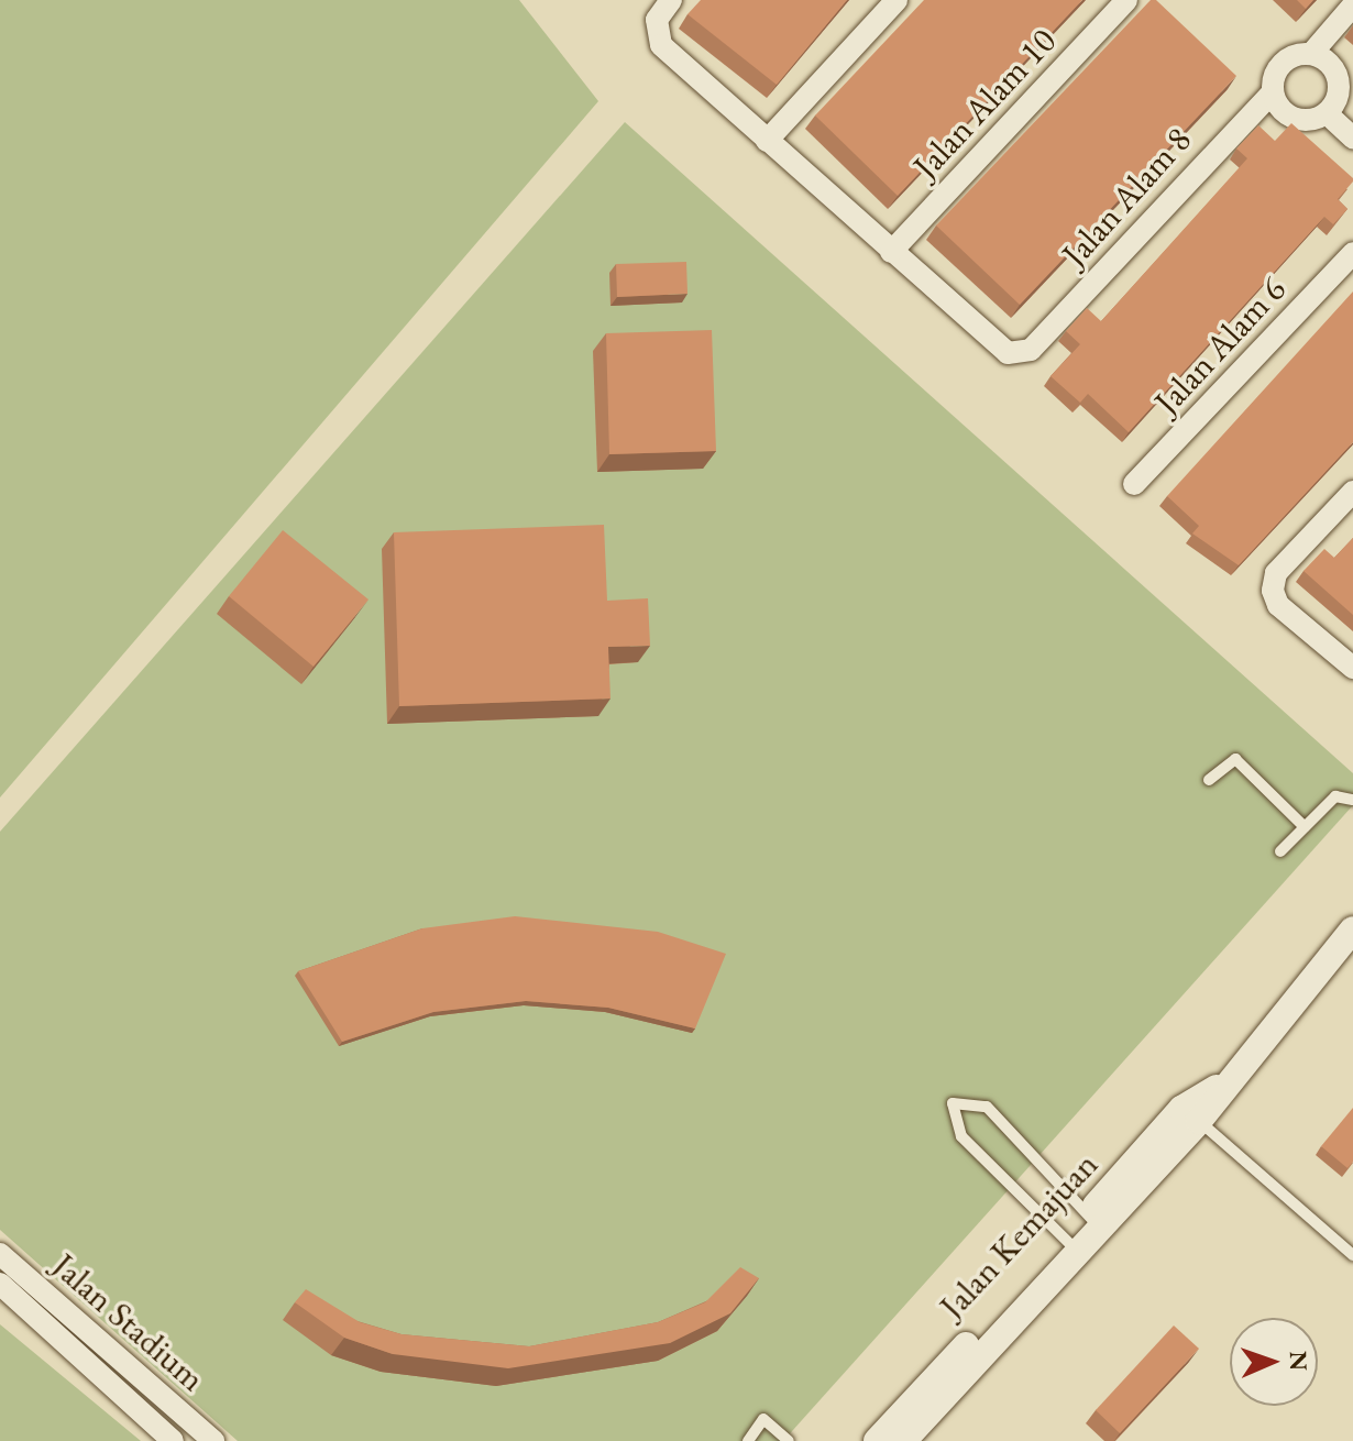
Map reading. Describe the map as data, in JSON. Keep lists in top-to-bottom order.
{
  "streets": {
    "street": [
      "Jalan Alam 10",
      "Jalan Alam 8",
      "Jalan Alam 6",
      "Jalan Kemajuan",
      "Jalan Stadium"
    ]
  },
  "crossings": [
    ["Jalan Alam 10", "Jalan Alam 8"]
  ],
  "north": "right"
}
